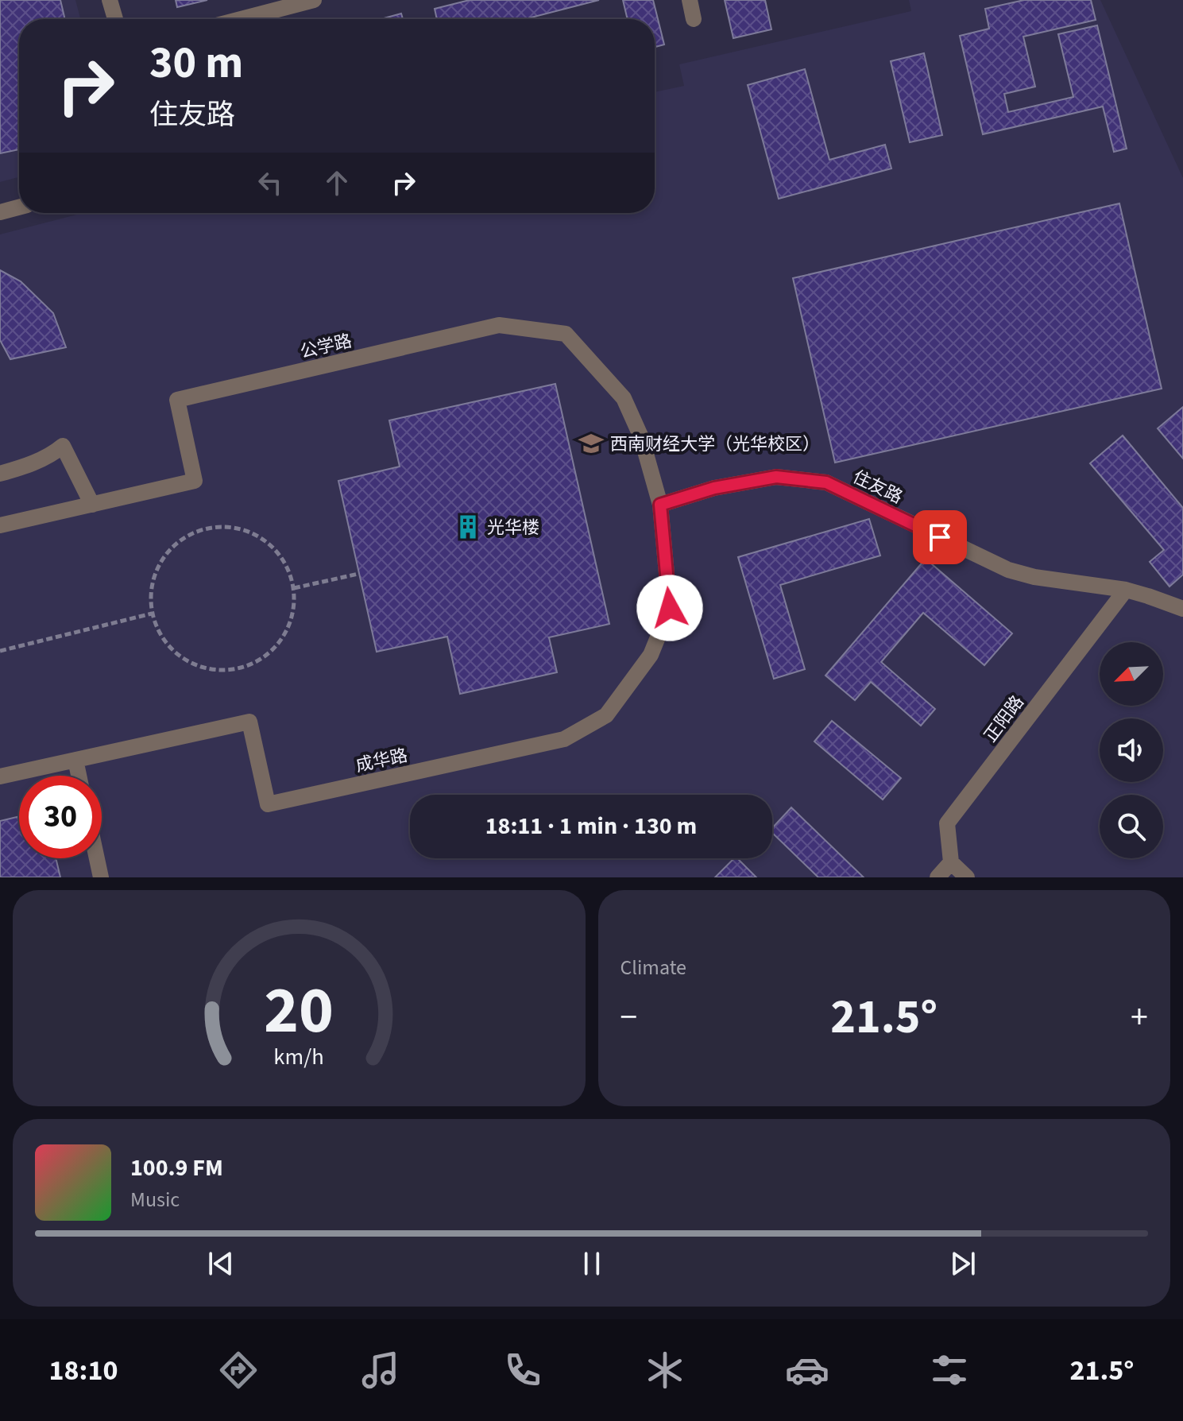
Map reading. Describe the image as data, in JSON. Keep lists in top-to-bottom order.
{
  "streets": {
    "street": [
      "公学路",
      "住友路",
      "正阳路",
      "成华路"
    ]
  },
  "crossings": [
    ["公学路", "住友路"],
    ["公学路", "成华路"],
    ["住友路", "正阳路"],
    ["住友路", "成华路"]
  ],
  "places": {
    "school or university": ["西南财经大学（光华校区）"],
    "building": ["光华楼"]
  },
  "north": "bottom left",
  "page": {
    "turn": ["30 m", "住友路"],
    "limit": "30",
    "trip": "18:11 · 1 min · 130 m",
    "tile": "Climate",
    "heat": ["−", "21.5°", "+"],
    "song": ["100.9 FM", "Music"],
    "tabs": ["18:10", "21.5°"],
    "gauge": ["20", "km/h"]
  }
}
